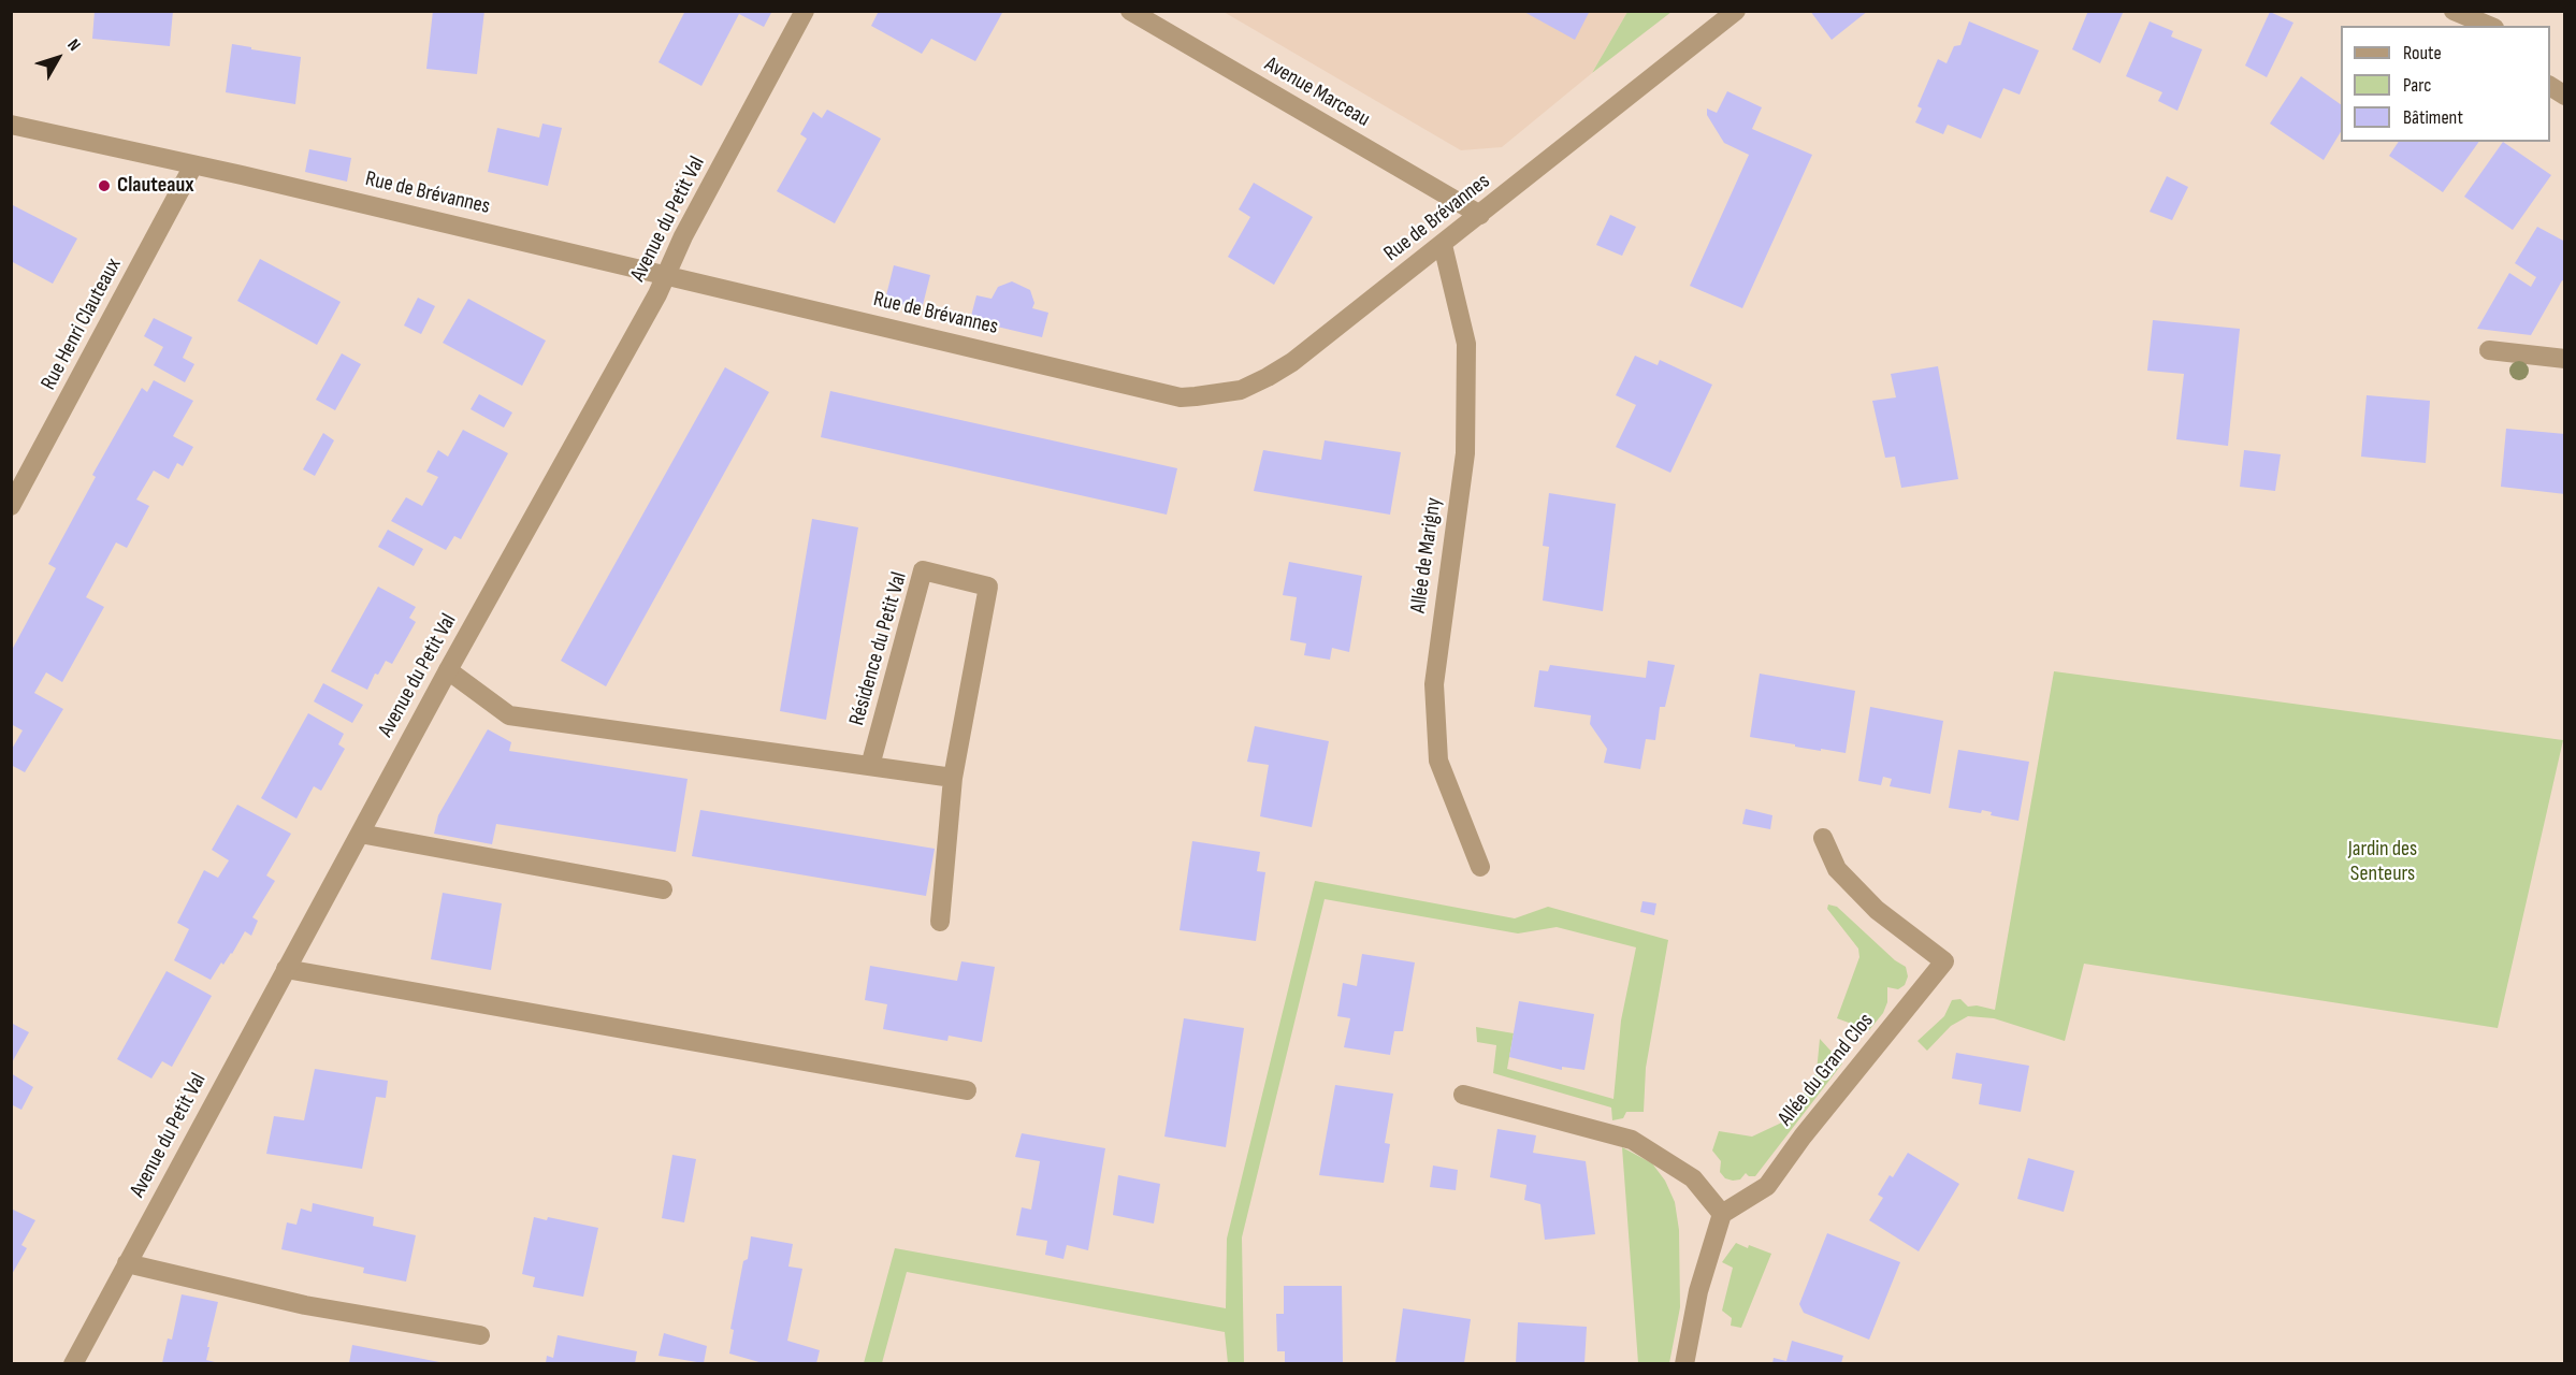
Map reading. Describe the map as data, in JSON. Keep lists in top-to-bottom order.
{
  "streets": {
    "street": [
      "Avenue Marceau",
      "Rue de Brévannes",
      "Avenue du Petit Val",
      "Rue Henri Clauteaux",
      "Allée de Marigny",
      "Résidence du Petit Val",
      "Allée du Grand Clos"
    ]
  },
  "crossings": [
    ["Avenue Marceau", "Rue de Brévannes"],
    ["Rue de Brévannes", "Avenue du Petit Val"],
    ["Rue de Brévannes", "Rue Henri Clauteaux"],
    ["Rue de Brévannes", "Allée de Marigny"]
  ],
  "parks": ["Jardin des Senteurs"],
  "places": ["Clauteaux"],
  "legend": ["Route", "Parc", "Bâtiment"],
  "north": "top right"
}
